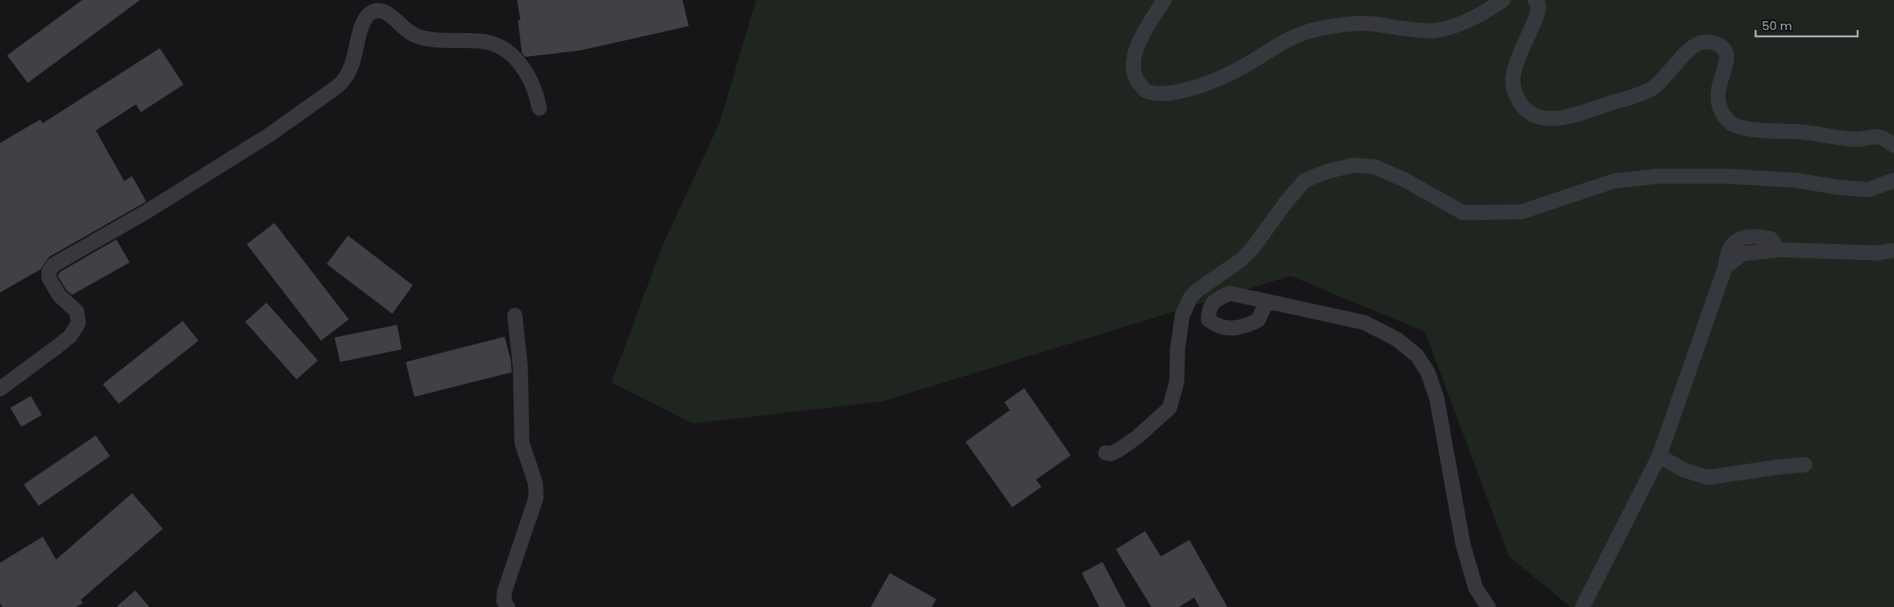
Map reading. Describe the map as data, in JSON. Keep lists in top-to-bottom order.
{
  "scale_bar": "50 m"
}
